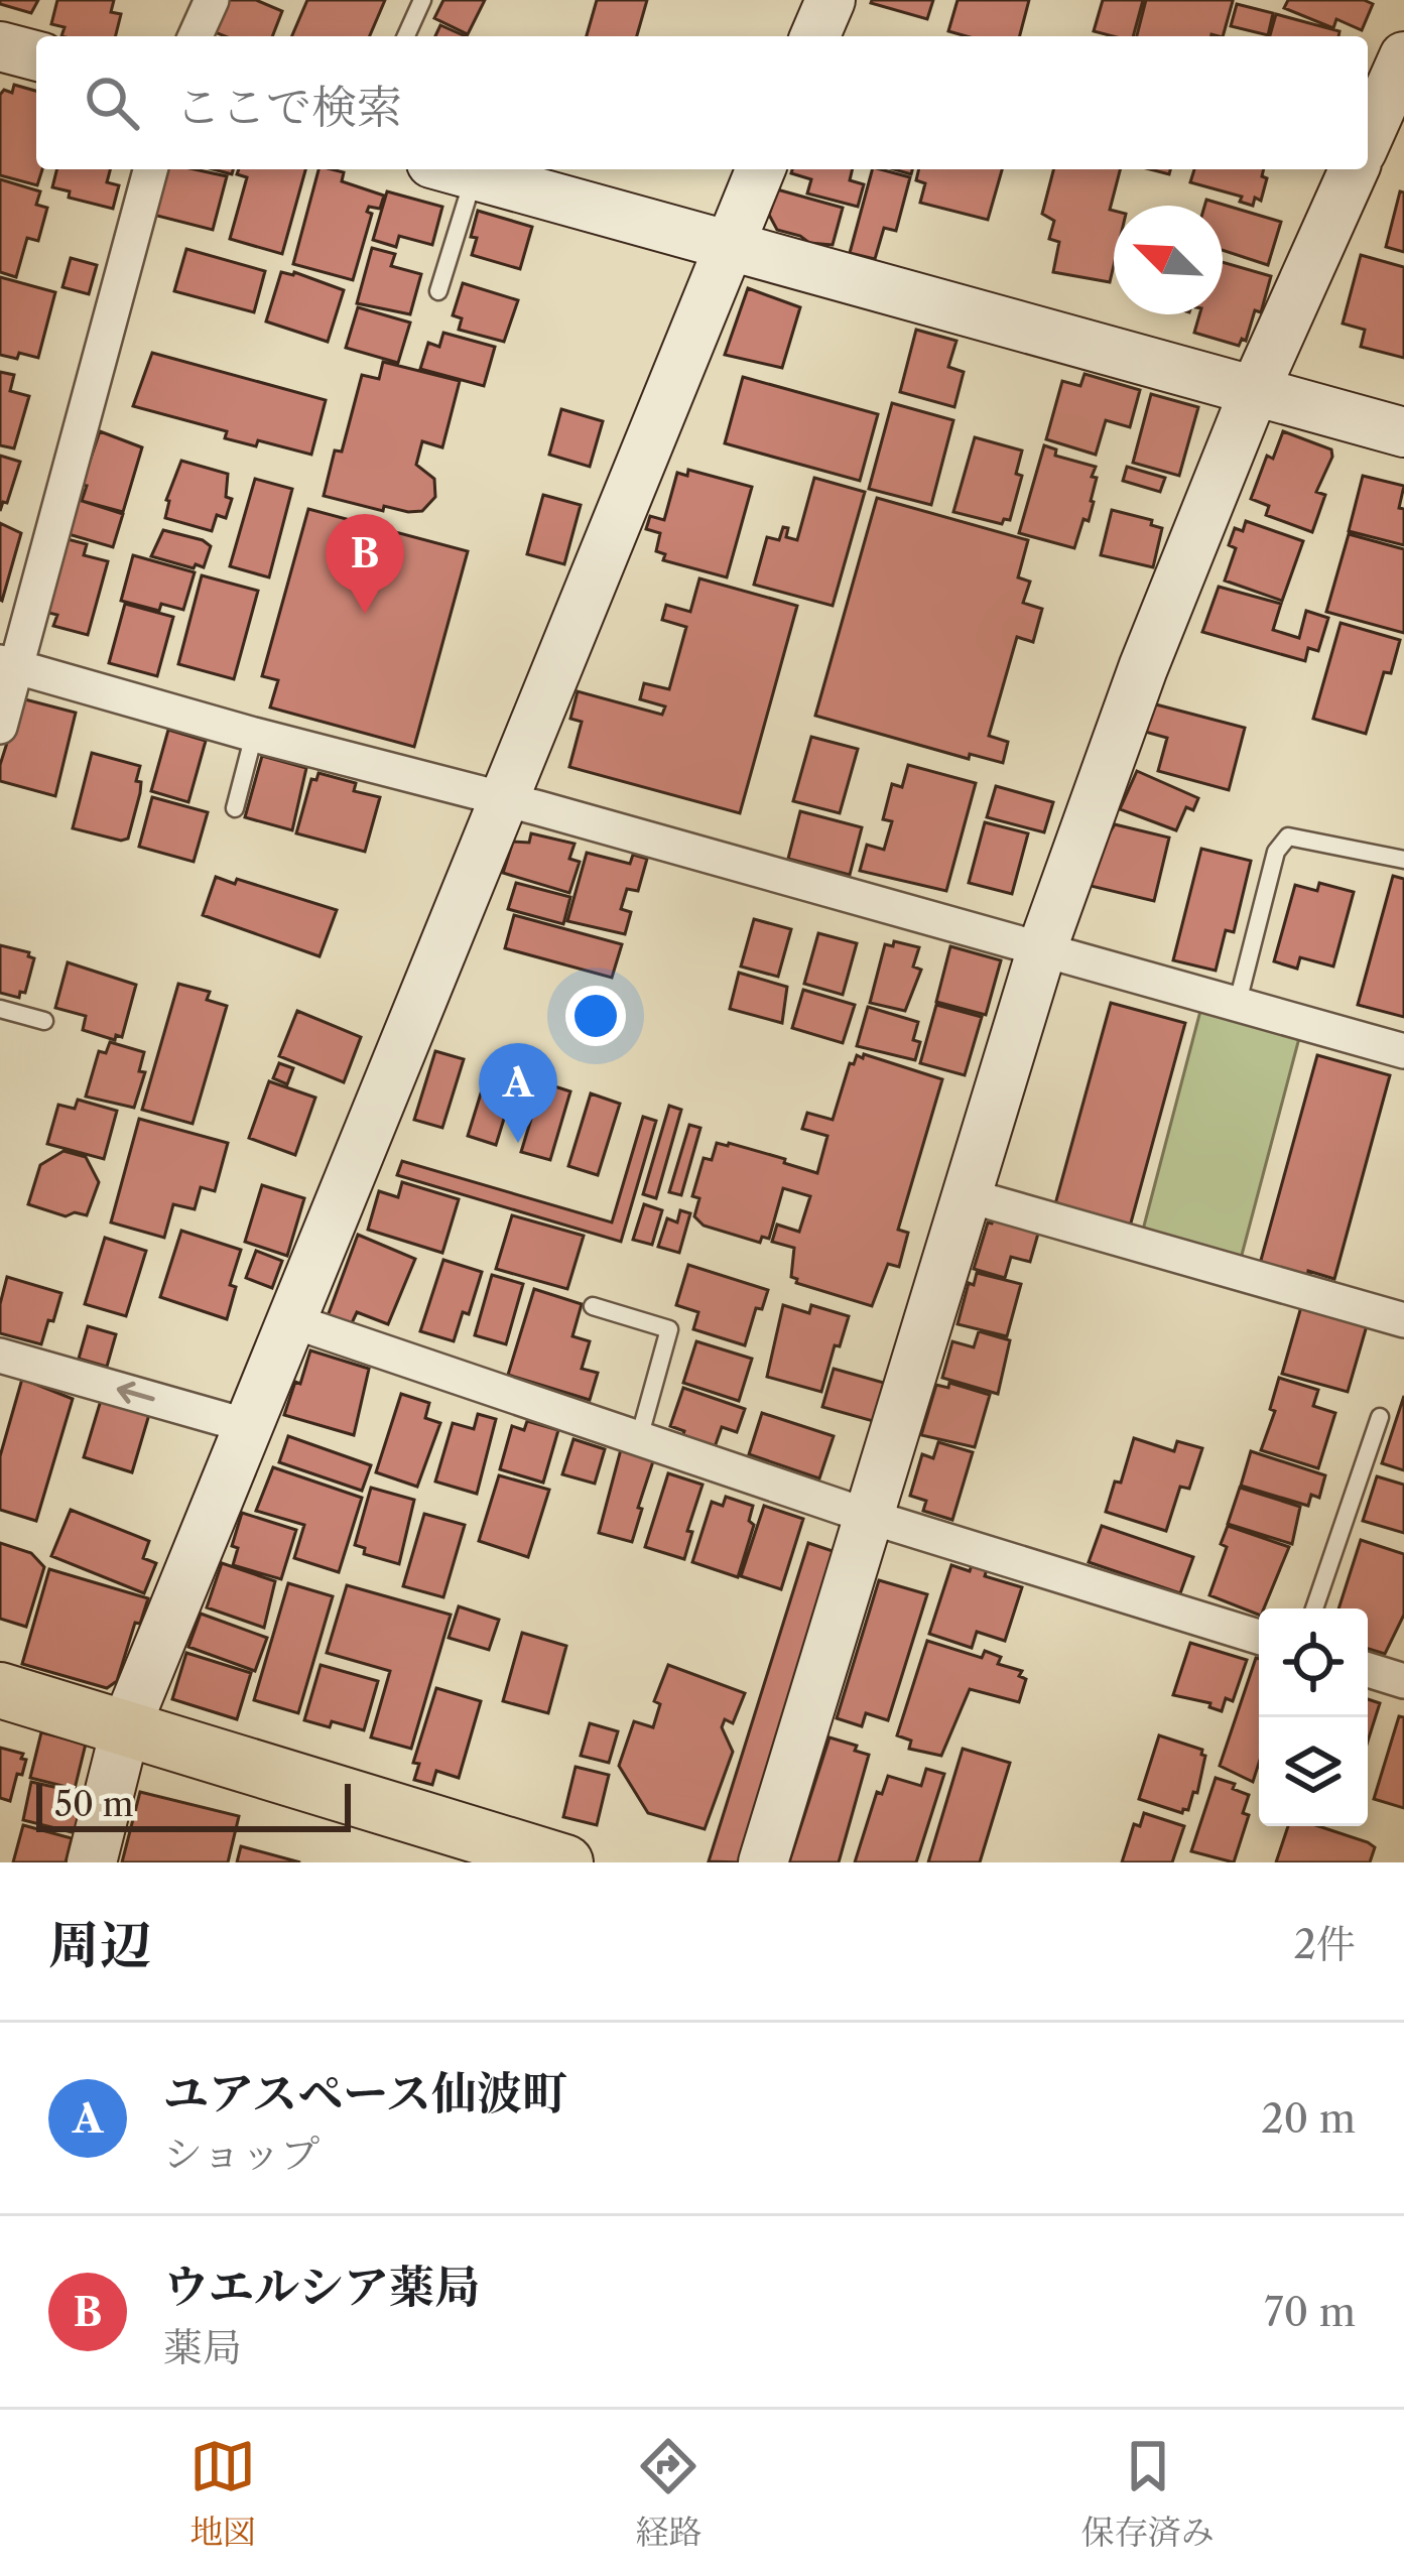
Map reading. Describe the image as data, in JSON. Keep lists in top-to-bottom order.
{
  "scale_bar": "50 m",
  "north": "top left",
  "page": {
    "search": "ここで検索",
    "pins": ["B", "A"],
    "scale": "50 m",
    "heading": ["周辺", "2件"],
    "list": [
      {
        "mark": "A",
        "name": "ユアスペース仙波町",
        "note": "ショップ",
        "value": "20 m"
      },
      {
        "mark": "B",
        "name": "ウエルシア薬局",
        "note": "薬局",
        "value": "70 m"
      }
    ],
    "nav": ["地図", "経路", "保存済み"]
  }
}
